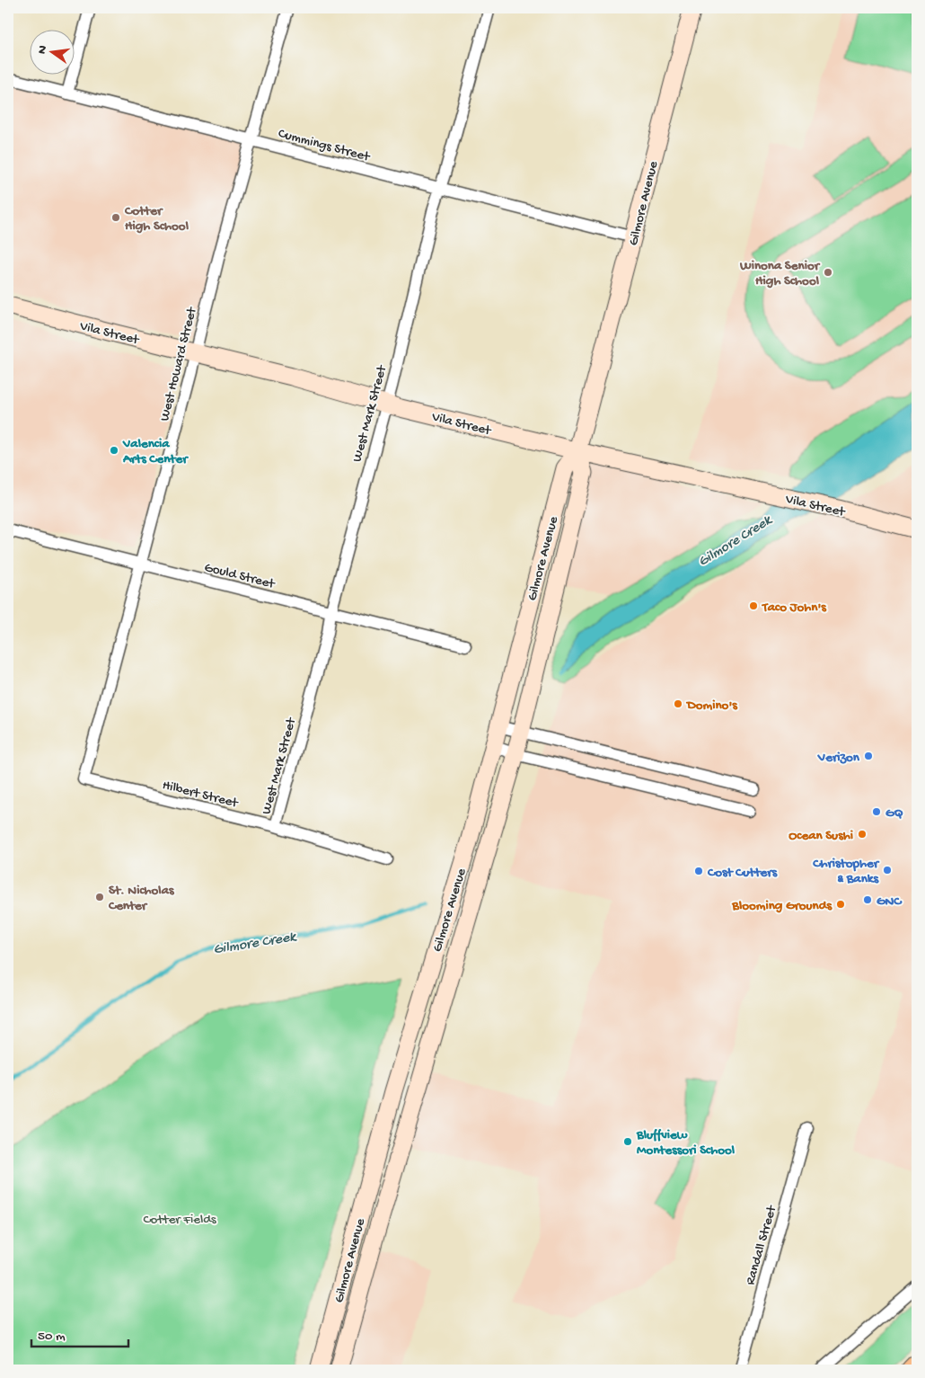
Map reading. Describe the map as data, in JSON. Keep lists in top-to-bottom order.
{
  "streets": {
    "street": [
      "Cummings Street",
      "Gilmore Avenue",
      "Vila Street",
      "West Howard Street",
      "West Mark Street",
      "Gould Street",
      "Hilbert Street",
      "Randall Street"
    ]
  },
  "crossings": [
    ["Cummings Street", "Gilmore Avenue"],
    ["Cummings Street", "West Howard Street"],
    ["Cummings Street", "West Mark Street"],
    ["Gilmore Avenue", "Vila Street"],
    ["Vila Street", "West Howard Street"],
    ["Vila Street", "West Mark Street"],
    ["West Howard Street", "Gould Street"],
    ["West Howard Street", "Hilbert Street"],
    ["West Mark Street", "Gould Street"],
    ["West Mark Street", "Hilbert Street"]
  ],
  "water": ["Gilmore Creek"],
  "parks": ["Cotter Fields"],
  "places": [
    "Cotter High School",
    "Winona Senior High School",
    "Valencia Arts Center",
    "Taco John's",
    "Domino's",
    "Verizon",
    "GQ",
    "Ocean Sushi",
    "Christopher & Banks",
    "Cost Cutters",
    "St. Nicholas Center",
    "GNC",
    "Blooming Grounds",
    "Bluffview Montessori School"
  ],
  "scale_bar": "50 m",
  "north": "left"
}
